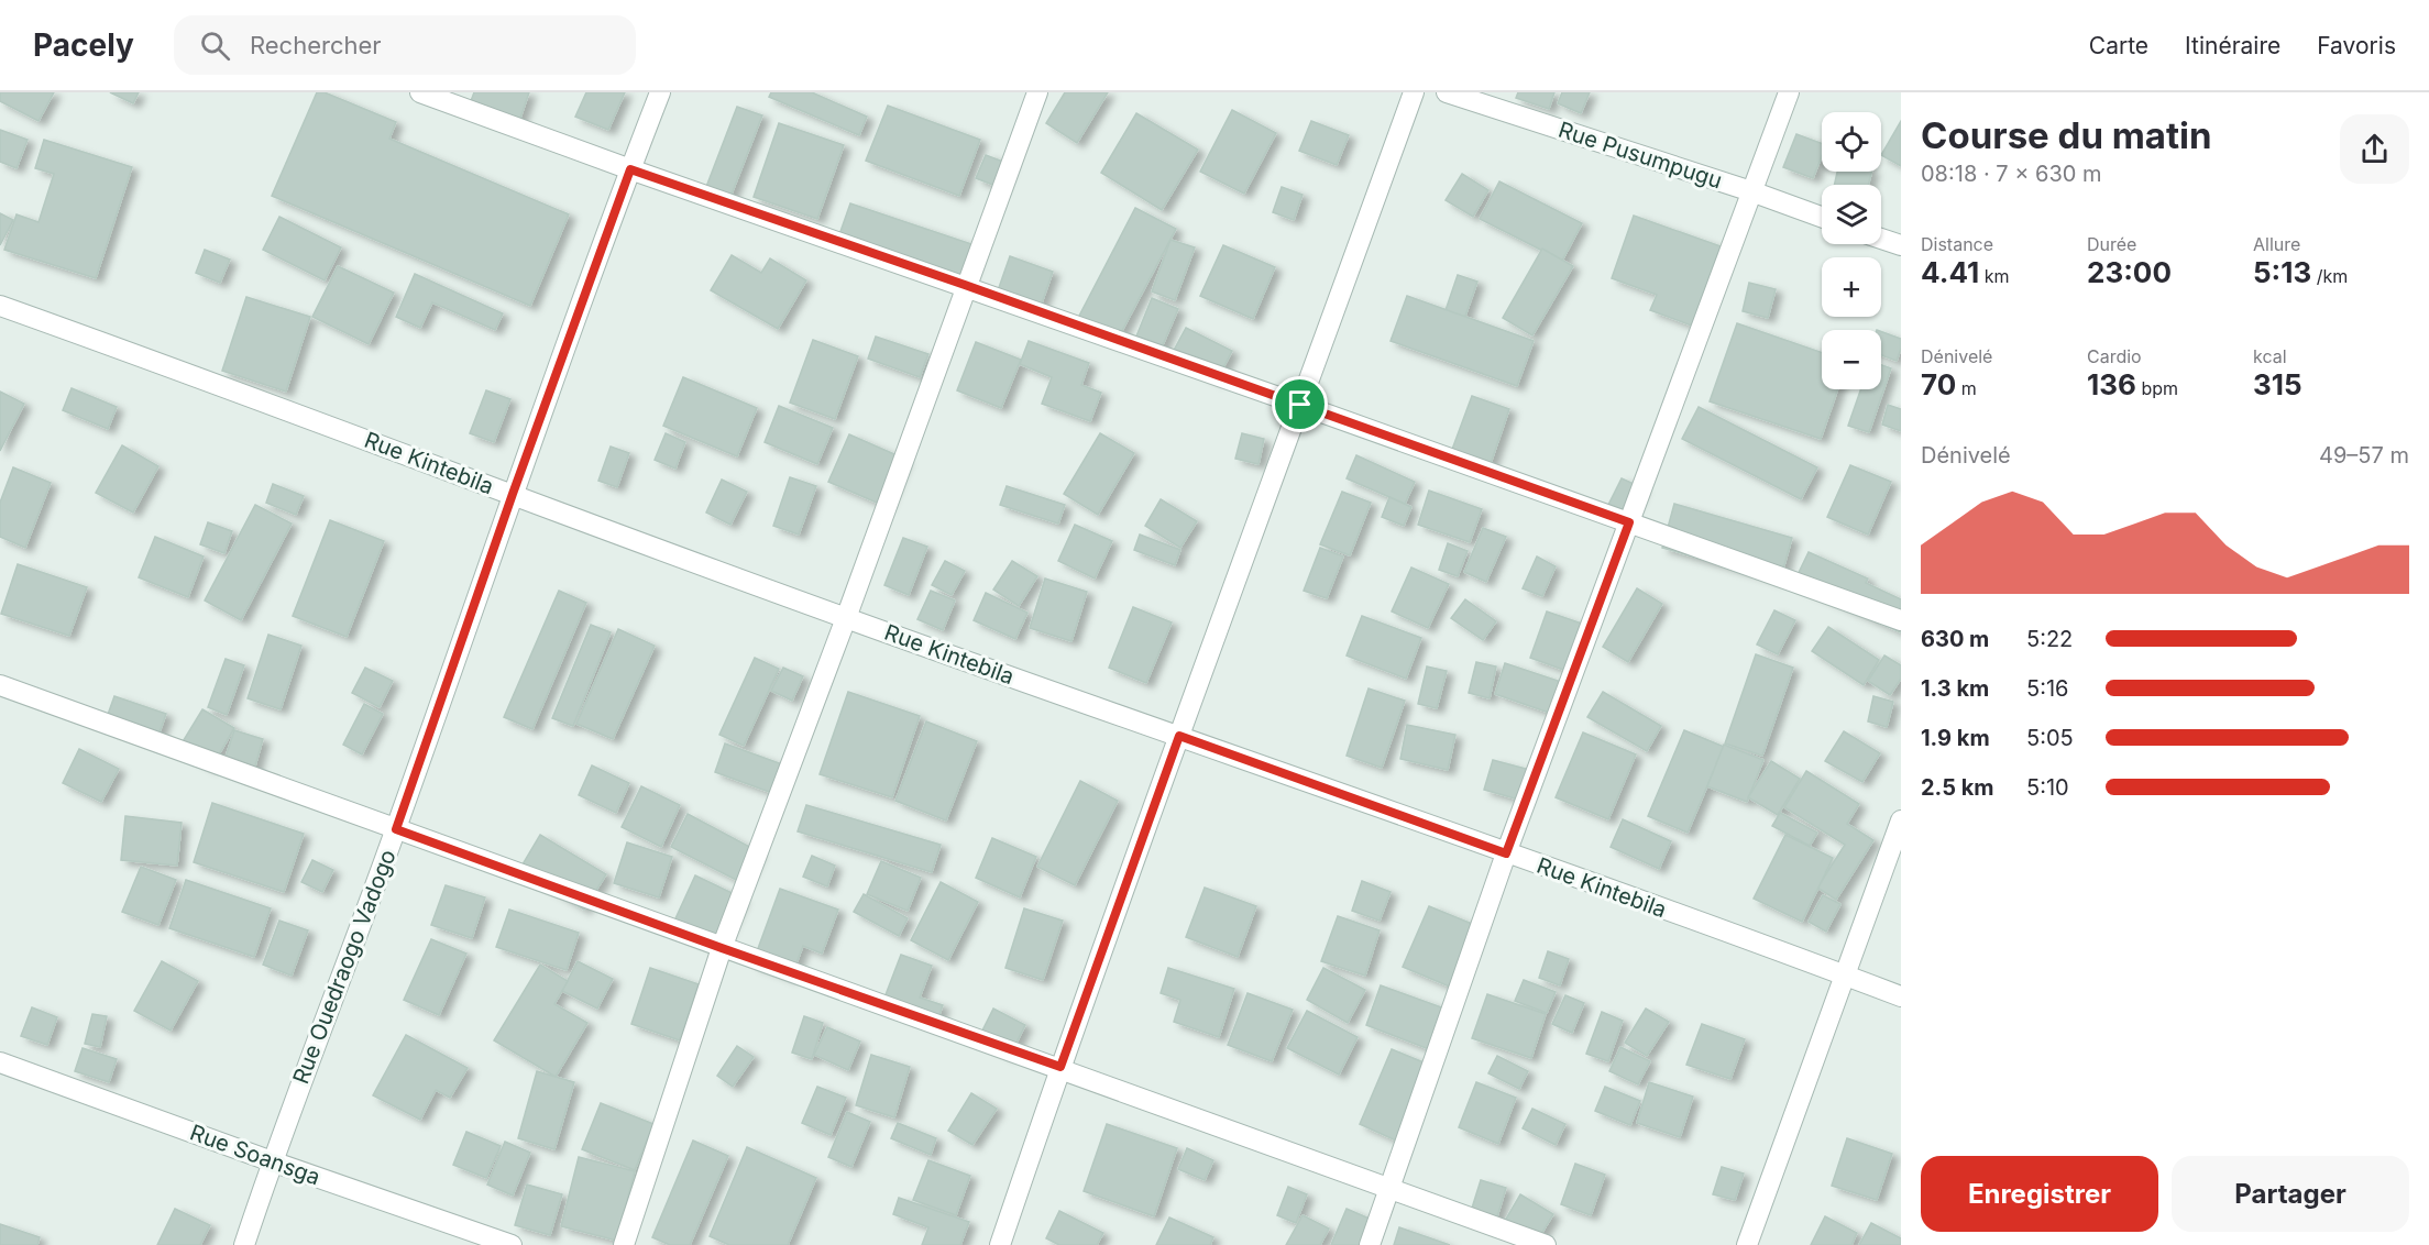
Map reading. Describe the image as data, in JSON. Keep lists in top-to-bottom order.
{
  "streets": {
    "street": [
      "Rue Pusumpugu",
      "Rue Kintebila",
      "Rue Ouedraogo Vadogo",
      "Rue Soansga"
    ]
  },
  "crossings": [
    ["Rue Kintebila", "Rue Ouedraogo Vadogo"],
    ["Rue Ouedraogo Vadogo", "Rue Soansga"]
  ],
  "page": {
    "header": "Pacely",
    "search": "Rechercher",
    "nav": ["Carte", "Itinéraire", "Favoris"],
    "heading": ["Course du matin", "08:18 · 7 × 630 m"],
    "map_buttons": ["+", "−"],
    "stats": [
      ["Distance", "4.41 km"],
      ["Durée", "23:00"],
      ["Allure", "5:13 /km"],
      ["Dénivelé", "70 m"],
      ["Cardio", "136 bpm"],
      ["kcal", "315"]
    ],
    "chart": ["Dénivelé", "49–57 m"],
    "list": [
      {
        "name": "630 m",
        "note": "5:22"
      },
      {
        "name": "1.3 km",
        "note": "5:16"
      },
      {
        "name": "1.9 km",
        "note": "5:05"
      },
      {
        "name": "2.5 km",
        "note": "5:10"
      }
    ],
    "buttons": ["Enregistrer", "Partager"]
  }
}
